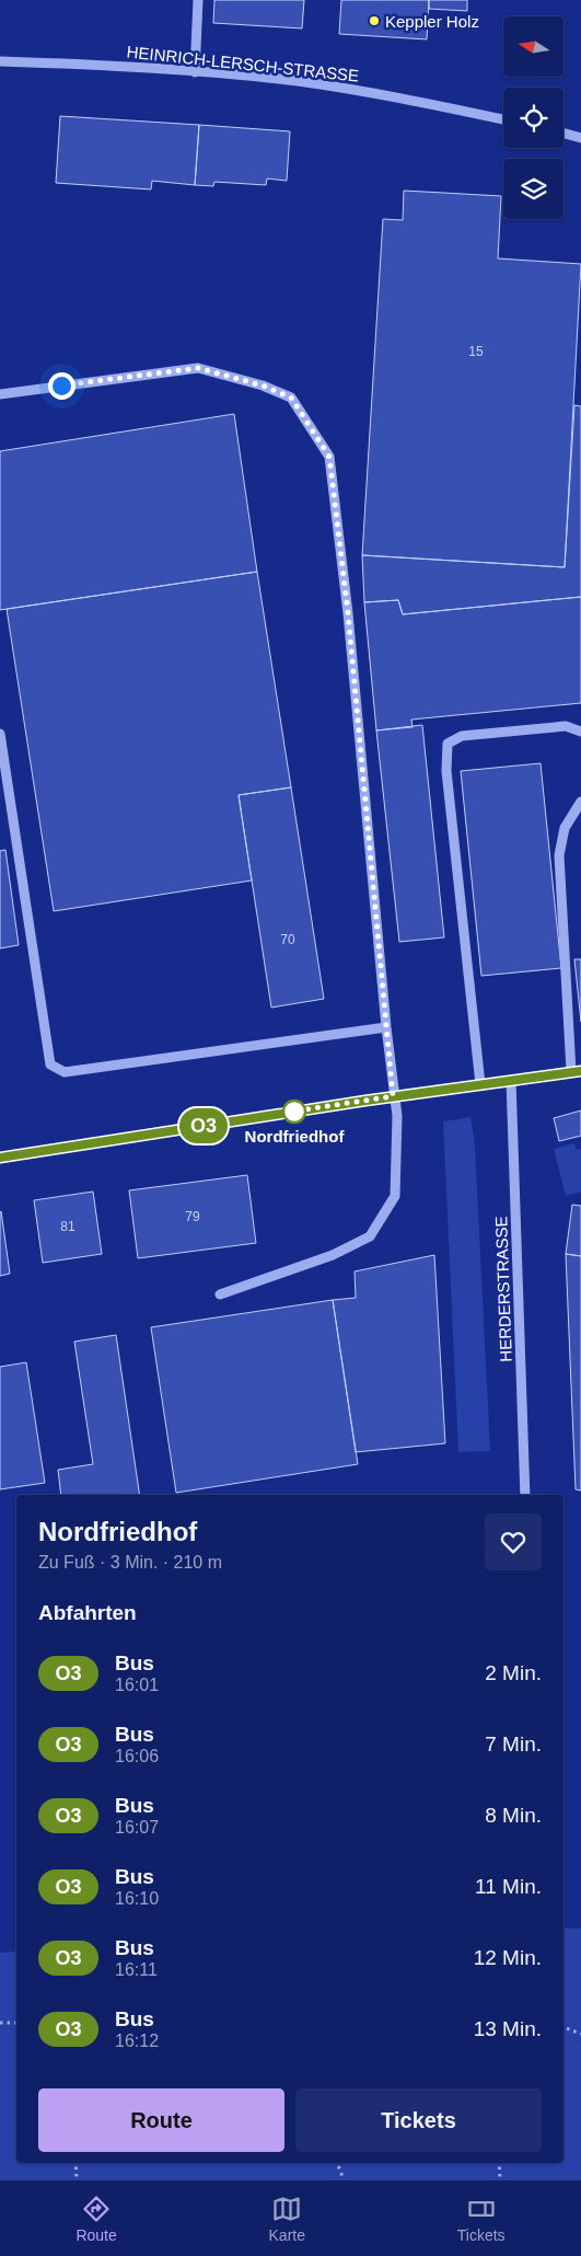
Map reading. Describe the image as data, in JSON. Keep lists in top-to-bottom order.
{
  "streets": {
    "street": ["HEINRICH-LERSCH-STRASSE", "HERDERSTRASSE"]
  },
  "places": ["Keppler Holz", "Nordfriedhof"],
  "lines": ["bus line O3"],
  "house_numbers": [
    "15",
    "70",
    "79",
    "81"
  ],
  "north": "left",
  "page": {
    "on_map": "O3",
    "heading": [
      ["Nordfriedhof", "Zu Fuß · 3 Min. · 210 m"],
      "Abfahrten"
    ],
    "list": [
      {
        "mark": "O3",
        "name": "Bus",
        "note": "16:01",
        "value": "2 Min."
      },
      {
        "mark": "O3",
        "name": "Bus",
        "note": "16:06",
        "value": "7 Min."
      },
      {
        "mark": "O3",
        "name": "Bus",
        "note": "16:07",
        "value": "8 Min."
      },
      {
        "mark": "O3",
        "name": "Bus",
        "note": "16:10",
        "value": "11 Min."
      },
      {
        "mark": "O3",
        "name": "Bus",
        "note": "16:11",
        "value": "12 Min."
      },
      {
        "mark": "O3",
        "name": "Bus",
        "note": "16:12",
        "value": "13 Min."
      }
    ],
    "buttons": ["Route", "Tickets"],
    "tabs": ["Route", "Karte", "Tickets"]
  }
}
